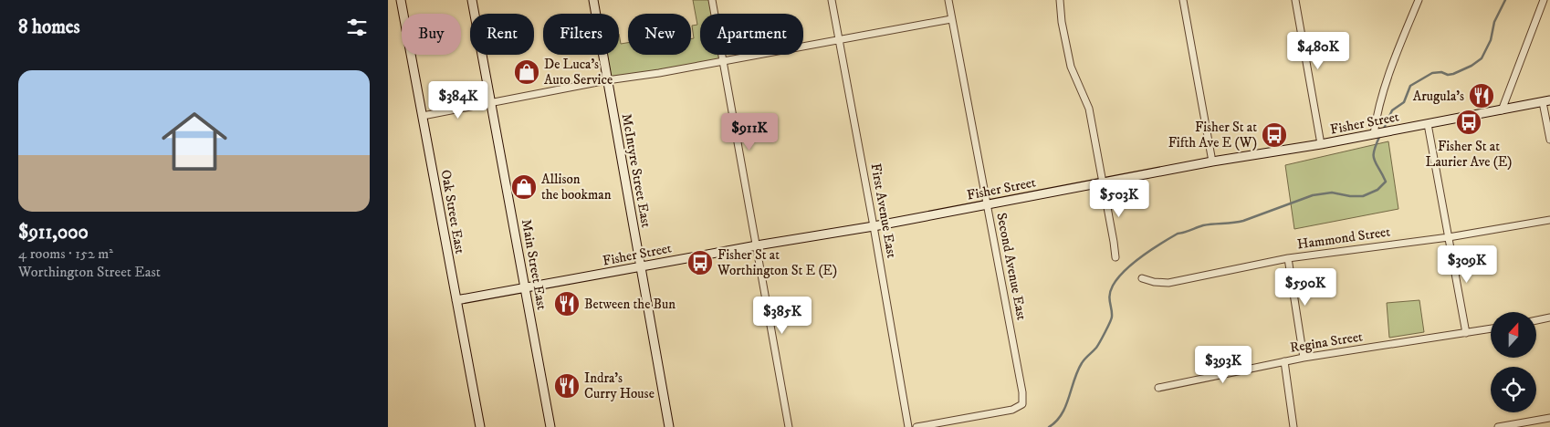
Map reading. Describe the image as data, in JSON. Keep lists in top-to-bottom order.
{
  "streets": {
    "main road": [
      "Fisher Street",
      "McIntyre Street East",
      "Oak Street East",
      "Main Street East"
    ],
    "street": [
      "First Avenue East",
      "Hammond Street",
      "Second Avenue East",
      "Regina Street"
    ]
  },
  "crossings": [
    ["Fisher Street", "McIntyre Street East"],
    ["Fisher Street", "First Avenue East"],
    ["Fisher Street", "Oak Street East"],
    ["Fisher Street", "Main Street East"],
    ["Fisher Street", "Second Avenue East"]
  ],
  "places": {
    "shop": ["De Luca's Auto Service", "Allison the bookman"],
    "restaurant": ["Arugula’s", "Between the Bun", "Indra's Curry House"],
    "bus stop": ["Fisher St at Laurier Ave (E)", "Fisher St at Fifth Ave E (W)", "Fisher St at Worthington St E (E)"]
  },
  "north": "top",
  "page": {
    "heading": "8 homes",
    "chip": [
      "Buy",
      "Rent",
      "Filters",
      "New",
      "Apartment"
    ],
    "price": [
      "$480K",
      "$384K",
      "$911K",
      "$503K",
      "$309K",
      "$590K",
      "$385K",
      "$393K"
    ],
    "list": [
      {
        "name": "$911,000",
        "note": "4 rooms · 152 m² · Worthington Street East"
      }
    ]
  }
}
